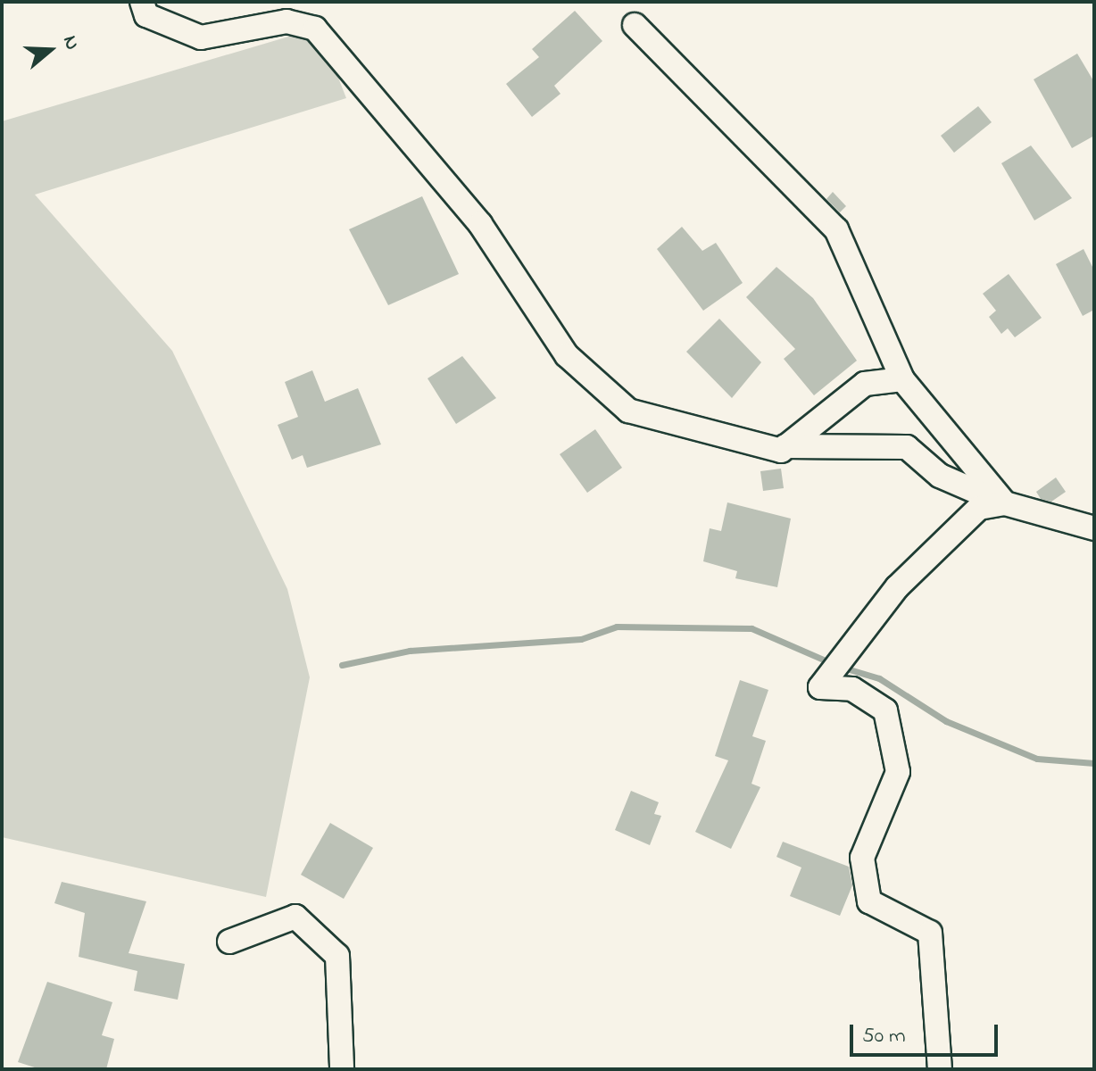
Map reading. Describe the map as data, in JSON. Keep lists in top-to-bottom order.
{
  "scale_bar": "50 m",
  "north": "right"
}
